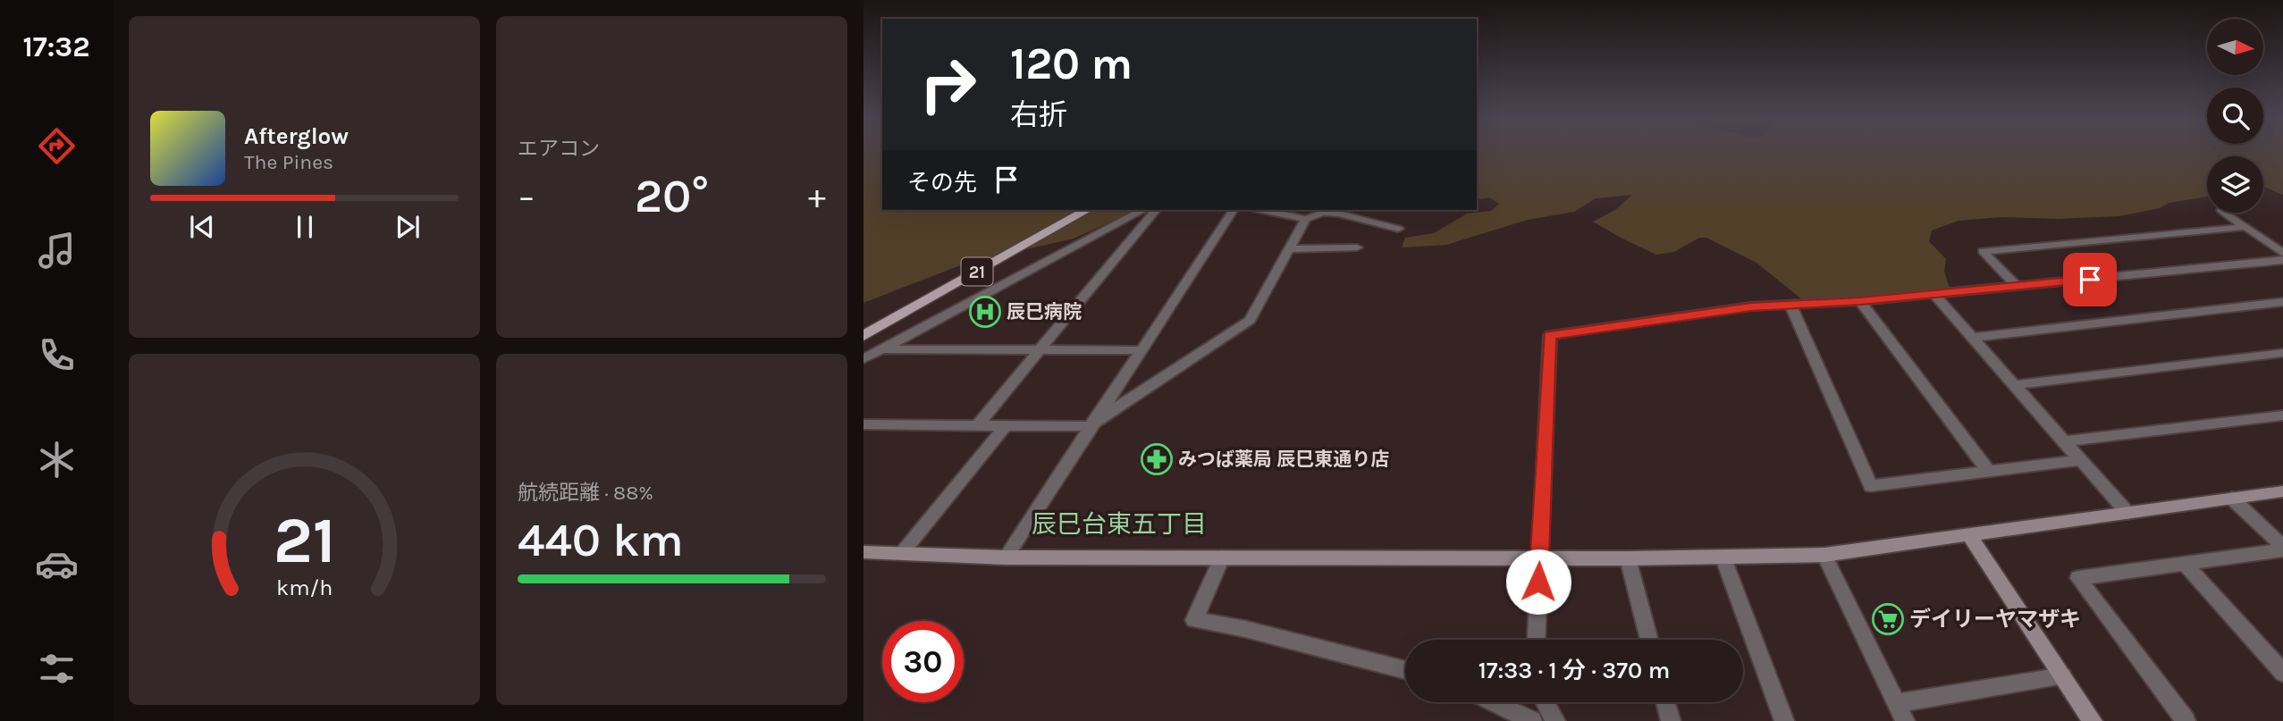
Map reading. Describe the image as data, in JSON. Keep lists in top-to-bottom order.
{
  "streets": {
    "main road": ["21"]
  },
  "districts": ["辰巳台東五丁目"],
  "places": {
    "hospital": ["辰巳病院"],
    "pharmacy": ["みつば薬局 辰巳東通り店"],
    "supermarket": ["デイリーヤマザキ"]
  },
  "north": "right",
  "page": {
    "tabs": "17:32",
    "tile": [
      "エアコン",
      ["航続距離 · 88%", "440 km"]
    ],
    "turn": ["120 m", "右折"],
    "song": ["Afterglow", "The Pines"],
    "then": "その先",
    "heat": ["−", "20°", "+"],
    "limit": "30",
    "trip": "17:33 · 1 分 · 370 m",
    "gauge": ["21", "km/h"]
  }
}
